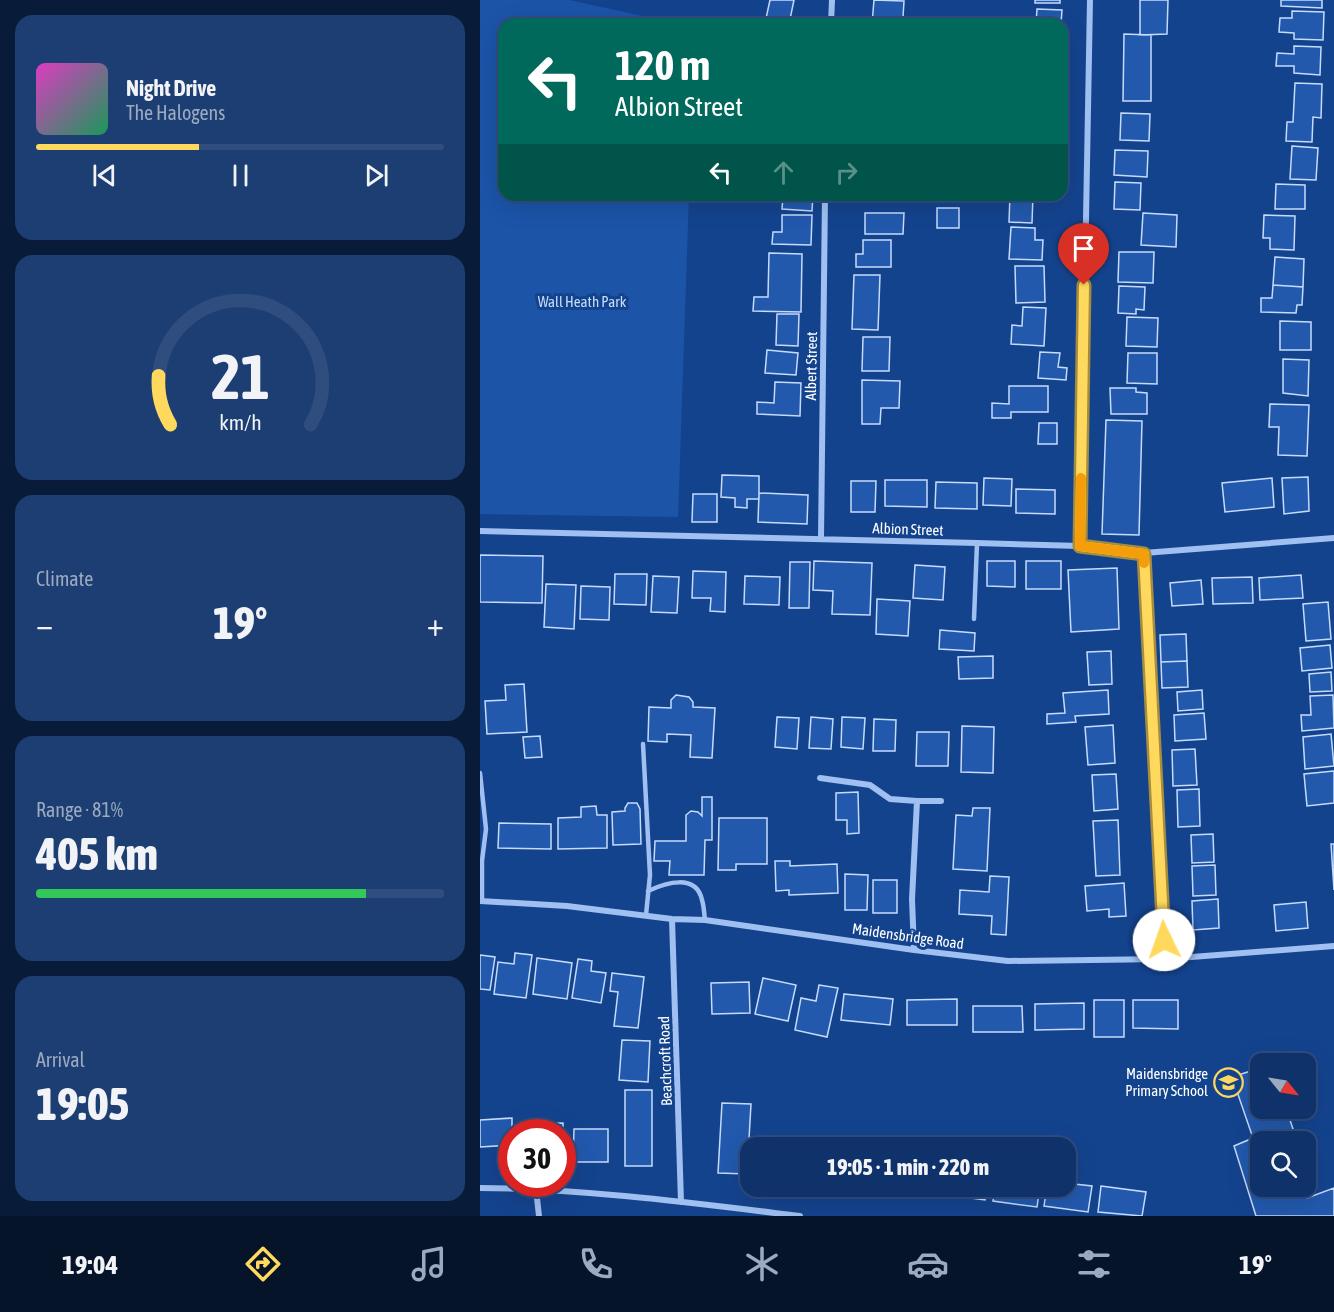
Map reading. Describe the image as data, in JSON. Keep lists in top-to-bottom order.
{
  "streets": {
    "street": [
      "Albert Street",
      "Albion Street",
      "Maidensbridge Road",
      "Beachcroft Road"
    ]
  },
  "crossings": [
    ["Albert Street", "Albion Street"],
    ["Maidensbridge Road", "Beachcroft Road"]
  ],
  "parks": ["Wall Heath Park"],
  "places": {
    "school or university": ["Maidensbridge Primary School"]
  },
  "north": "bottom right",
  "page": {
    "turn": ["120 m", "Albion Street"],
    "song": ["Night Drive", "The Halogens"],
    "tile": [
      "Climate",
      ["Range · 81%", "405 km"],
      ["Arrival", "19:05"]
    ],
    "heat": ["−", "19°", "+"],
    "limit": "30",
    "trip": "19:05 · 1 min · 220 m",
    "tabs": ["19:04", "19°"],
    "gauge": ["21", "km/h"]
  }
}
